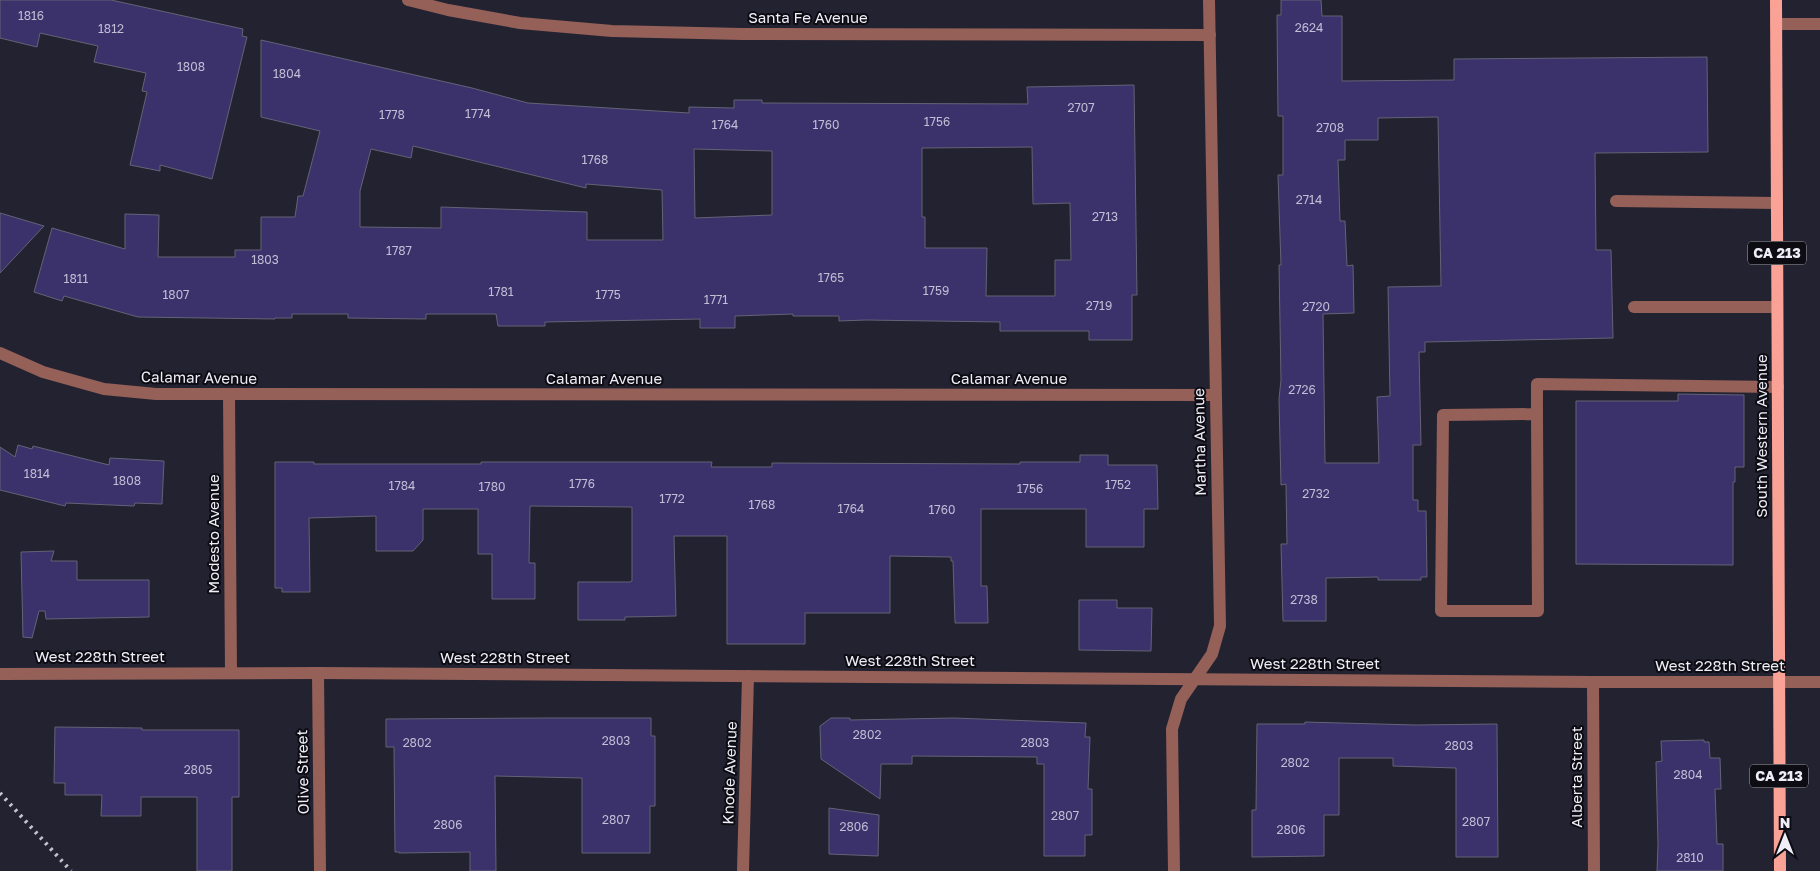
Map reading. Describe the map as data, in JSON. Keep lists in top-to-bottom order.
{
  "streets": {
    "main road": ["CA 213", "South Western Avenue"],
    "street": [
      "Santa Fe Avenue",
      "Calamar Avenue",
      "Martha Avenue",
      "Modesto Avenue",
      "West 228th Street",
      "Olive Street",
      "Knode Avenue",
      "Alberta Street"
    ]
  },
  "crossings": [
    ["Santa Fe Avenue", "Martha Avenue"],
    ["Calamar Avenue", "Martha Avenue"],
    ["Calamar Avenue", "Modesto Avenue"],
    ["South Western Avenue", "West 228th Street"],
    ["Martha Avenue", "West 228th Street"],
    ["Modesto Avenue", "West 228th Street"],
    ["West 228th Street", "Olive Street"],
    ["West 228th Street", "Knode Avenue"],
    ["West 228th Street", "Alberta Street"]
  ],
  "house_numbers": [
    "1816",
    "2624",
    "1812",
    "1808",
    "1804",
    "2707",
    "1774",
    "1778",
    "1756",
    "1764",
    "1760",
    "2708",
    "1768",
    "2714",
    "2713",
    "1787",
    "1803",
    "1765",
    "1811",
    "1759",
    "1781",
    "1807",
    "1775",
    "1771",
    "2719",
    "2720",
    "2726",
    "1814",
    "1808",
    "1776",
    "1752",
    "1784",
    "1780",
    "1756",
    "2732",
    "1772",
    "1768",
    "1764",
    "1760",
    "2738",
    "2802",
    "2803",
    "2802",
    "2803",
    "2803",
    "2802",
    "2805",
    "2804",
    "2807",
    "2807",
    "2807",
    "2806",
    "2806",
    "2806",
    "2810"
  ],
  "north": "top"
}
